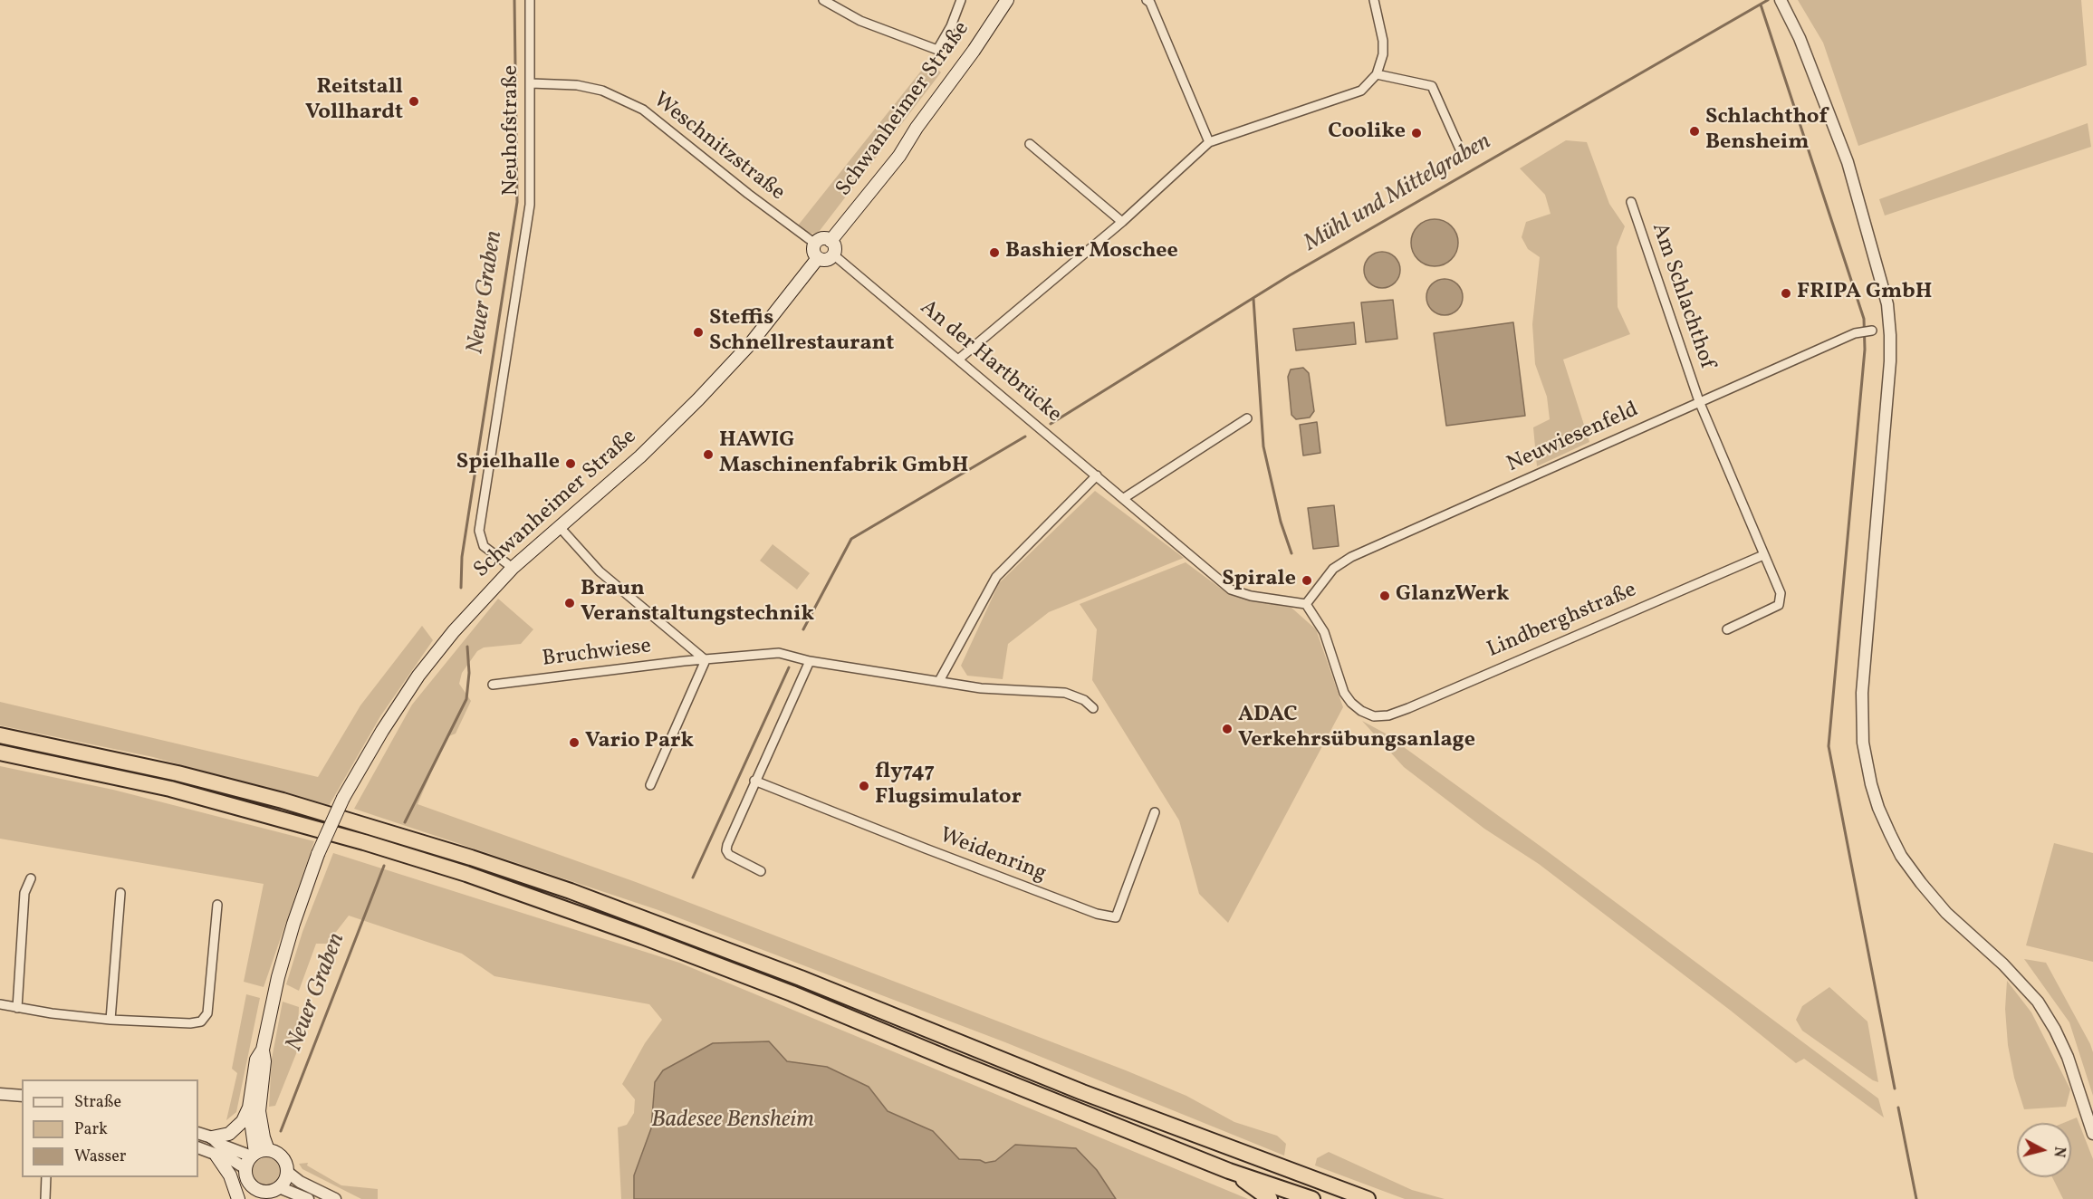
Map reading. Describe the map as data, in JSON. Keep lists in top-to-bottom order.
{
  "streets": {
    "main road": ["Schwanheimer Straße"],
    "street": [
      "Neuhofstraße",
      "Weschnitzstraße",
      "Am Schlachthof",
      "An der Hartbrücke",
      "Neuwiesenfeld",
      "Lindberghstraße",
      "Bruchwiese",
      "Weidenring"
    ]
  },
  "crossings": [
    ["Schwanheimer Straße", "Neuhofstraße"],
    ["Schwanheimer Straße", "Weschnitzstraße"],
    ["Schwanheimer Straße", "An der Hartbrücke"],
    ["Neuhofstraße", "Weschnitzstraße"],
    ["Weschnitzstraße", "An der Hartbrücke"],
    ["Am Schlachthof", "Neuwiesenfeld"],
    ["An der Hartbrücke", "Neuwiesenfeld"],
    ["An der Hartbrücke", "Lindberghstraße"],
    ["Neuwiesenfeld", "Lindberghstraße"]
  ],
  "water": ["Mühl und Mittelgraben", "Neuer Graben", "Badesee Bensheim"],
  "places": [
    "Reitstall Vollhardt",
    "Schlachthof Bensheim",
    "Coolike",
    "Bashier Moschee",
    "FRIPA GmbH",
    "Steffis Schnellrestaurant",
    "HAWIG Maschinenfabrik GmbH",
    "Spielhalle",
    "Spirale",
    "GlanzWerk",
    "Braun Veranstaltungstechnik",
    "ADAC Verkehrsübungsanlage",
    "Vario Park",
    "fly747 Flugsimulator"
  ],
  "legend": ["Straße", "Park", "Wasser"],
  "north": "right"
}
